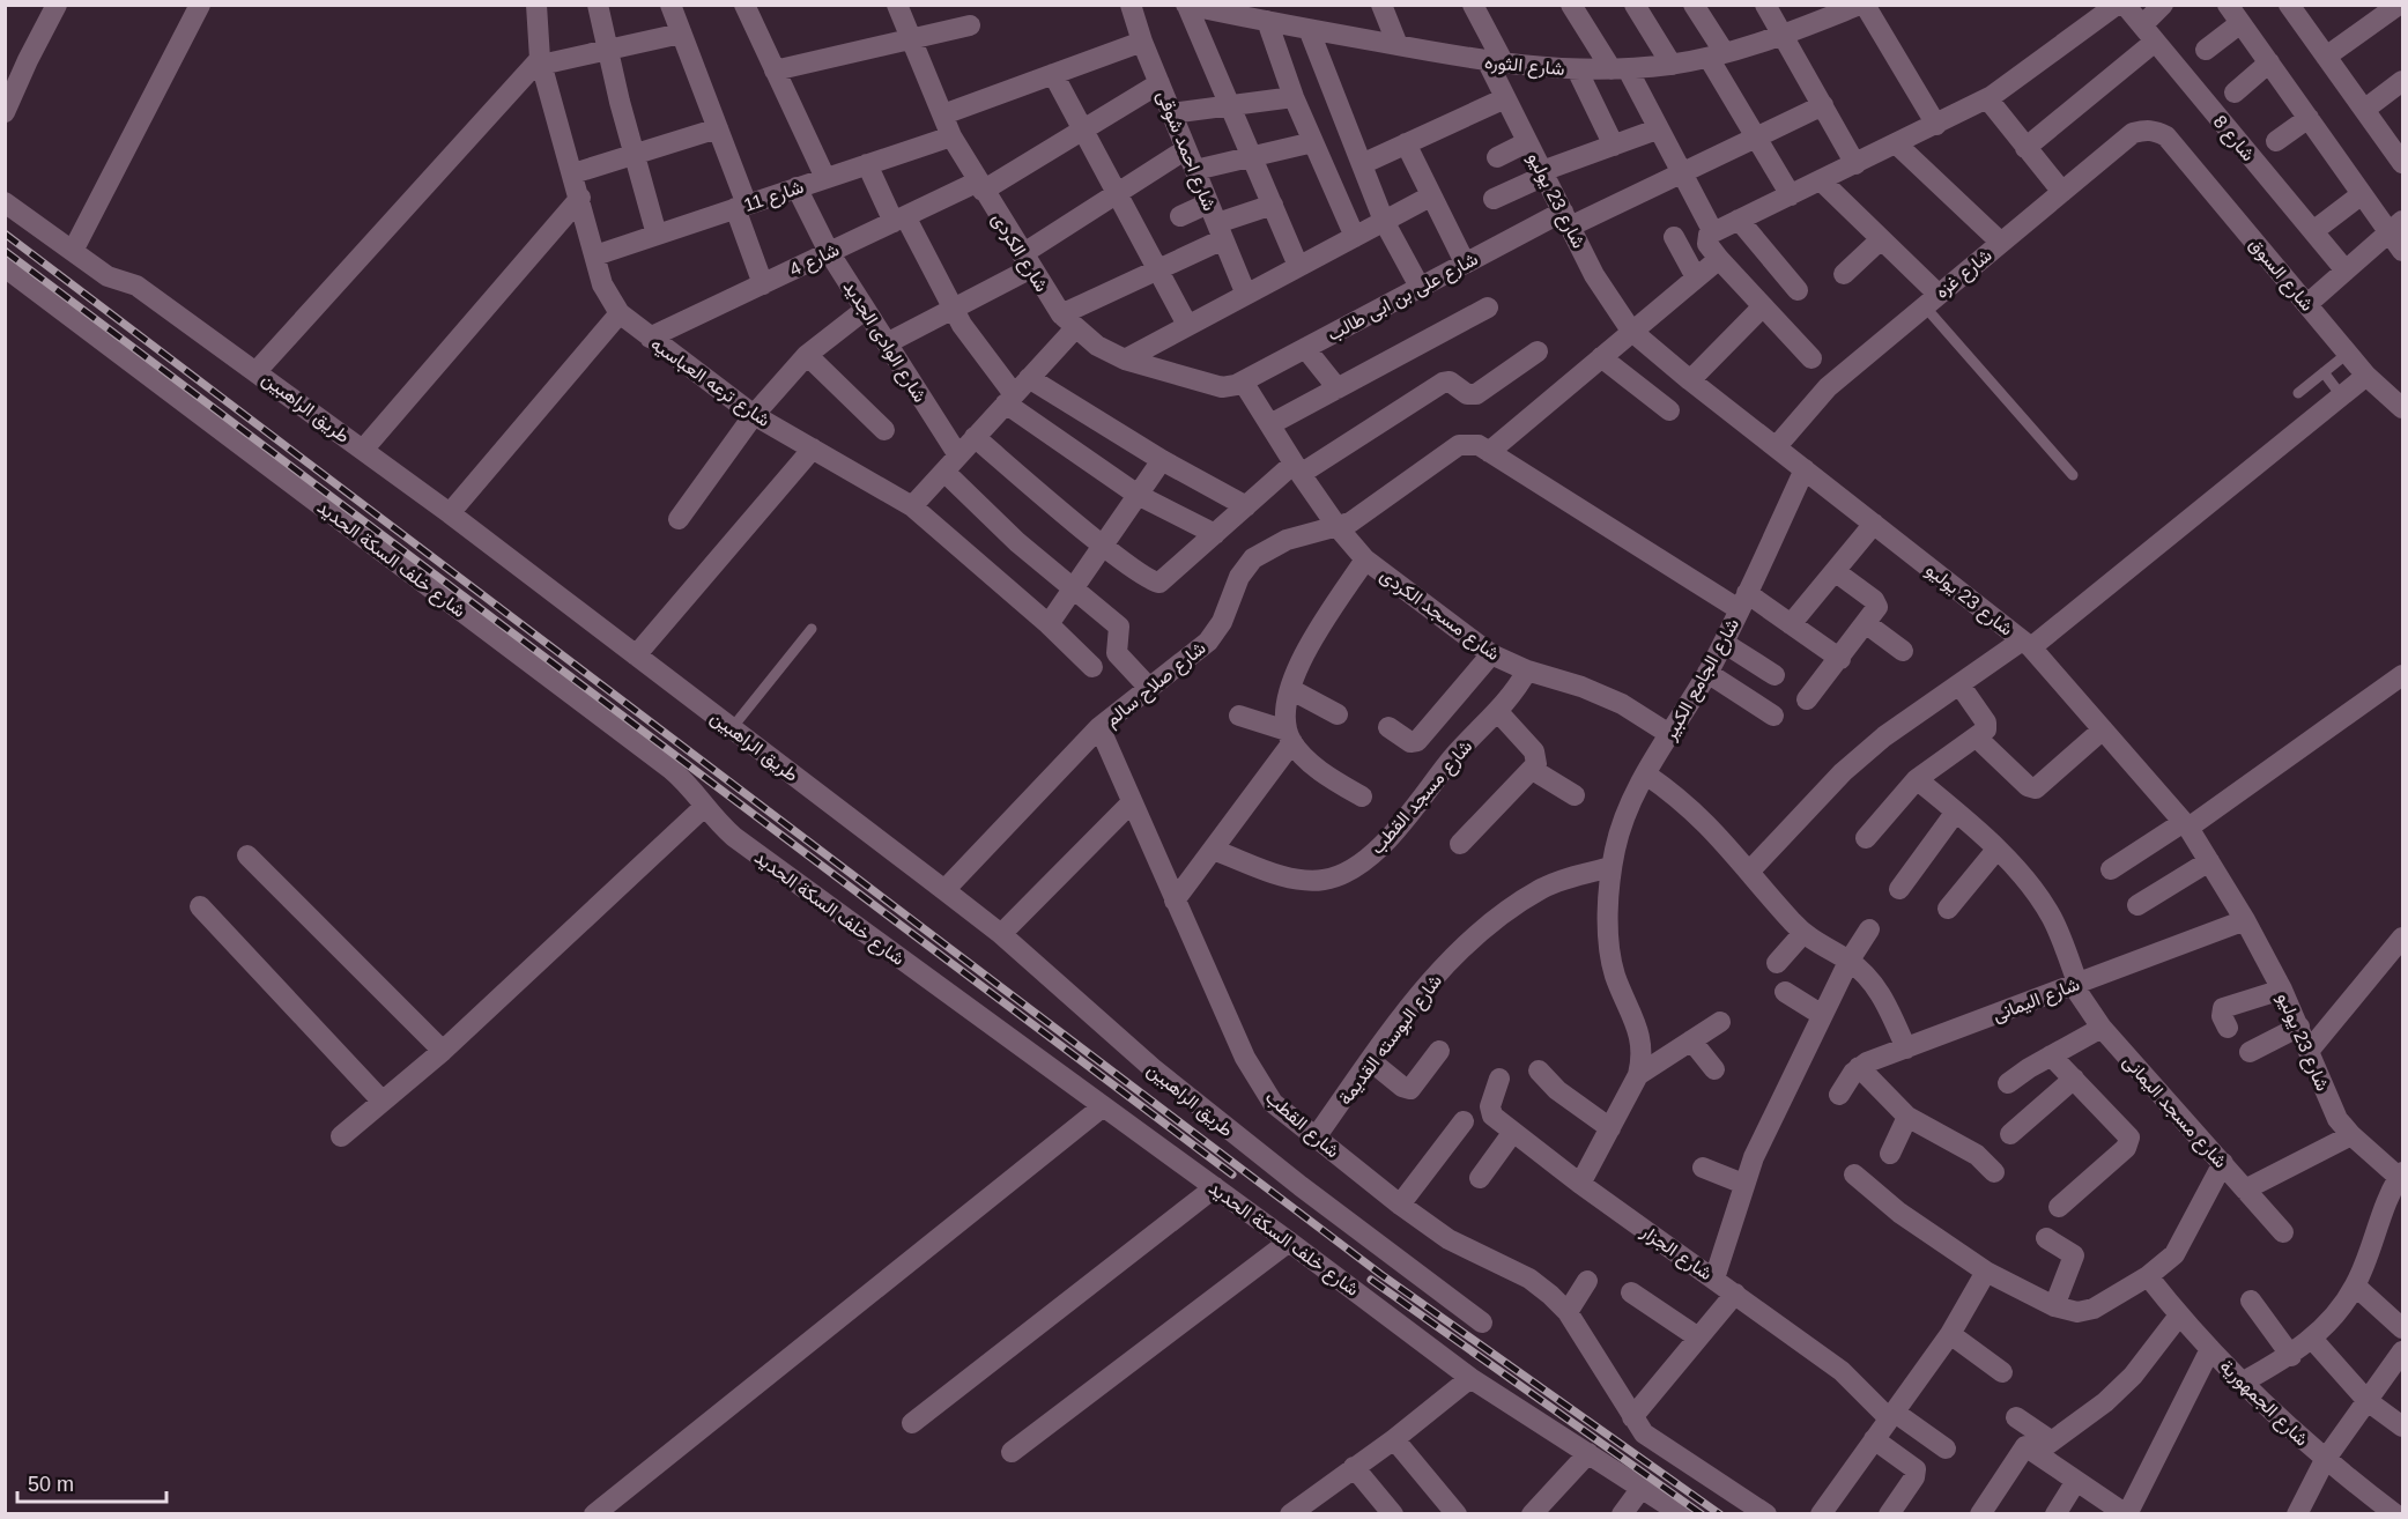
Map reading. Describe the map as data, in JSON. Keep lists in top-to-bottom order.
{
  "streets": {
    "street": [
      "شارع الثوره",
      "شارع 8",
      "شارع احمد شوقى",
      "شارع 11",
      "شارع 23 يوليو",
      "شارع الكردى",
      "شارع 4",
      "شارع غزه",
      "شارع السوق",
      "شارع على بن ابى طالب",
      "شارع الوادى الجديد",
      "شارع ترعه العباسيه",
      "طريق الراهبين",
      "شارع خلف السكة الحديد",
      "شارع مسجد الكردى",
      "شارع الجامع الكبير",
      "شارع صلاح سالم",
      "شارع مسجد القطب",
      "شارع اليمانى",
      "شارع البوسته القديمة",
      "شارع مسجد اليمانى",
      "شارع القطب",
      "شارع الجزار",
      "شارع الجمهورية"
    ]
  },
  "crossings": [
    ["شارع الثوره", "شارع 23 يوليو"],
    ["شارع احمد شوقى", "شارع 4"],
    ["شارع 11", "شارع الكردى"],
    ["شارع 11", "شارع الوادى الجديد"],
    ["شارع 11", "شارع ترعه العباسيه"],
    ["شارع 23 يوليو", "شارع غزه"],
    ["شارع 23 يوليو", "شارع على بن ابى طالب"],
    ["شارع 23 يوليو", "شارع الجامع الكبير"],
    ["شارع 23 يوليو", "شارع اليمانى"],
    ["شارع الكردى", "شارع 4"],
    ["شارع الكردى", "شارع على بن ابى طالب"],
    ["شارع الكردى", "شارع مسجد الكردى"],
    ["شارع 4", "شارع الوادى الجديد"],
    ["شارع 4", "شارع ترعه العباسيه"],
    ["شارع غزه", "شارع السوق"],
    ["شارع على بن ابى طالب", "شارع مسجد الكردى"],
    ["شارع الوادى الجديد", "شارع صلاح سالم"],
    ["طريق الراهبين", "شارع صلاح سالم"],
    ["شارع مسجد الكردى", "شارع الجامع الكبير"],
    ["شارع مسجد الكردى", "شارع صلاح سالم"],
    ["شارع مسجد الكردى", "شارع مسجد القطب"],
    ["شارع الجامع الكبير", "شارع البوسته القديمة"],
    ["شارع صلاح سالم", "شارع القطب"],
    ["شارع اليمانى", "شارع مسجد اليمانى"],
    ["شارع البوسته القديمة", "شارع القطب"]
  ],
  "scale_bar": "50 m"
}
